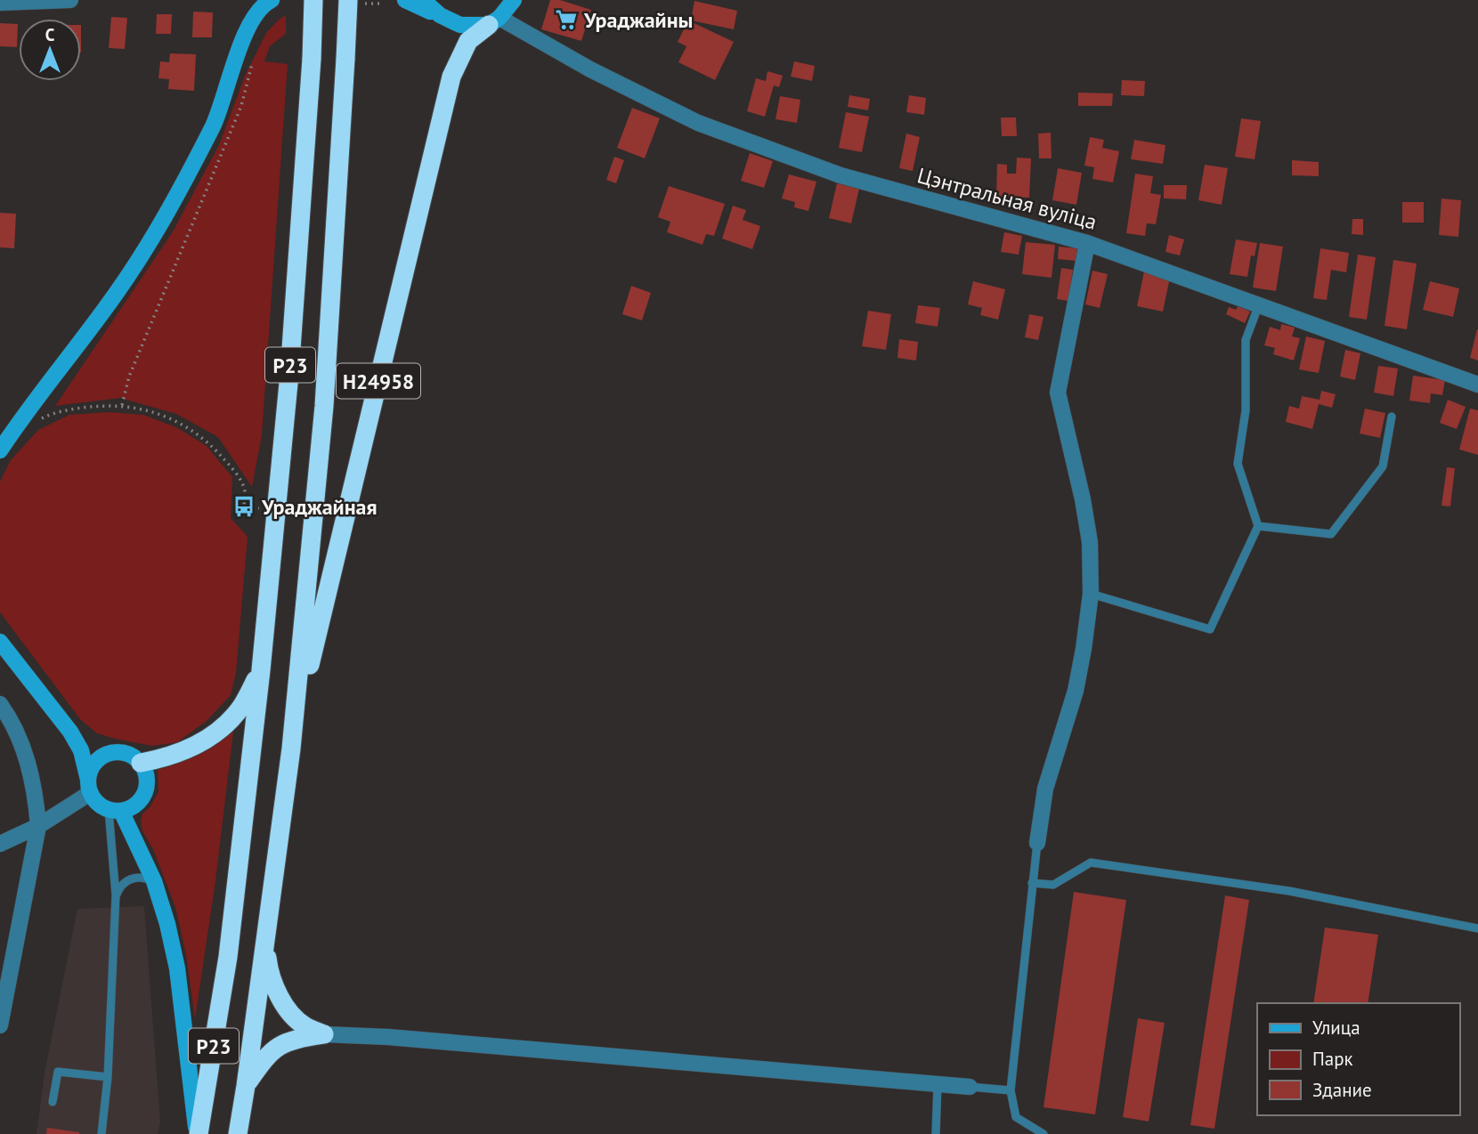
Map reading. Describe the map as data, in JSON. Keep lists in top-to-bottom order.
{
  "streets": {
    "highway": ["Р23", "Н24958"],
    "street": ["Цэнтральная вуліца"]
  },
  "crossings": [
    ["Цэнтральная вуліца", "Н24958"],
    ["Р23", "Н24958"]
  ],
  "places": {
    "supermarket": ["Ураджайны"],
    "bus stop": ["Ураджайная"]
  },
  "legend": ["Улица", "Парк", "Здание"],
  "north": "top"
}
